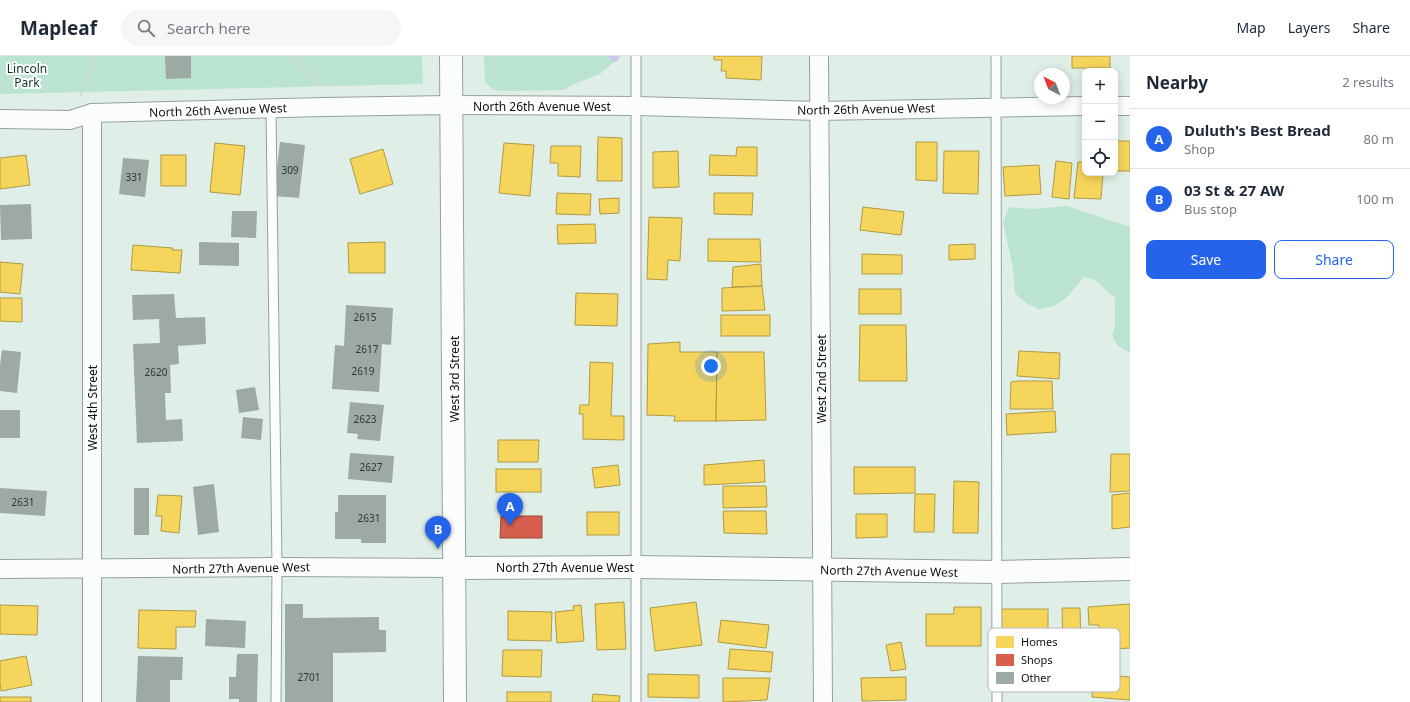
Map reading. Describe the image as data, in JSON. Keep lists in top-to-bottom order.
{
  "streets": {
    "street": [
      "North 26th Avenue West",
      "West 3rd Street",
      "West 2nd Street",
      "West 4th Street",
      "North 27th Avenue West"
    ]
  },
  "crossings": [
    ["North 26th Avenue West", "West 3rd Street"],
    ["North 26th Avenue West", "West 2nd Street"],
    ["North 26th Avenue West", "West 4th Street"],
    ["West 3rd Street", "North 27th Avenue West"],
    ["West 2nd Street", "North 27th Avenue West"],
    ["West 4th Street", "North 27th Avenue West"]
  ],
  "parks": ["Lincoln Park"],
  "house_numbers": [
    "309",
    "331",
    "2615",
    "2617",
    "2619",
    "2620",
    "2623",
    "2627",
    "2631",
    "2631",
    "2701"
  ],
  "legend": ["Homes", "Shops", "Other"],
  "north": "top left",
  "page": {
    "header": "Mapleaf",
    "search": "Search here",
    "nav": ["Map", "Layers", "Share"],
    "heading": ["Nearby", "2 results"],
    "map_buttons": ["+", "−"],
    "list": [
      {
        "mark": "A",
        "name": "Duluth's Best Bread",
        "note": "Shop",
        "value": "80 m"
      },
      {
        "mark": "B",
        "name": "03 St & 27 AW",
        "note": "Bus stop",
        "value": "100 m"
      }
    ],
    "buttons": ["Save", "Share"],
    "pins": ["A", "B"]
  }
}
